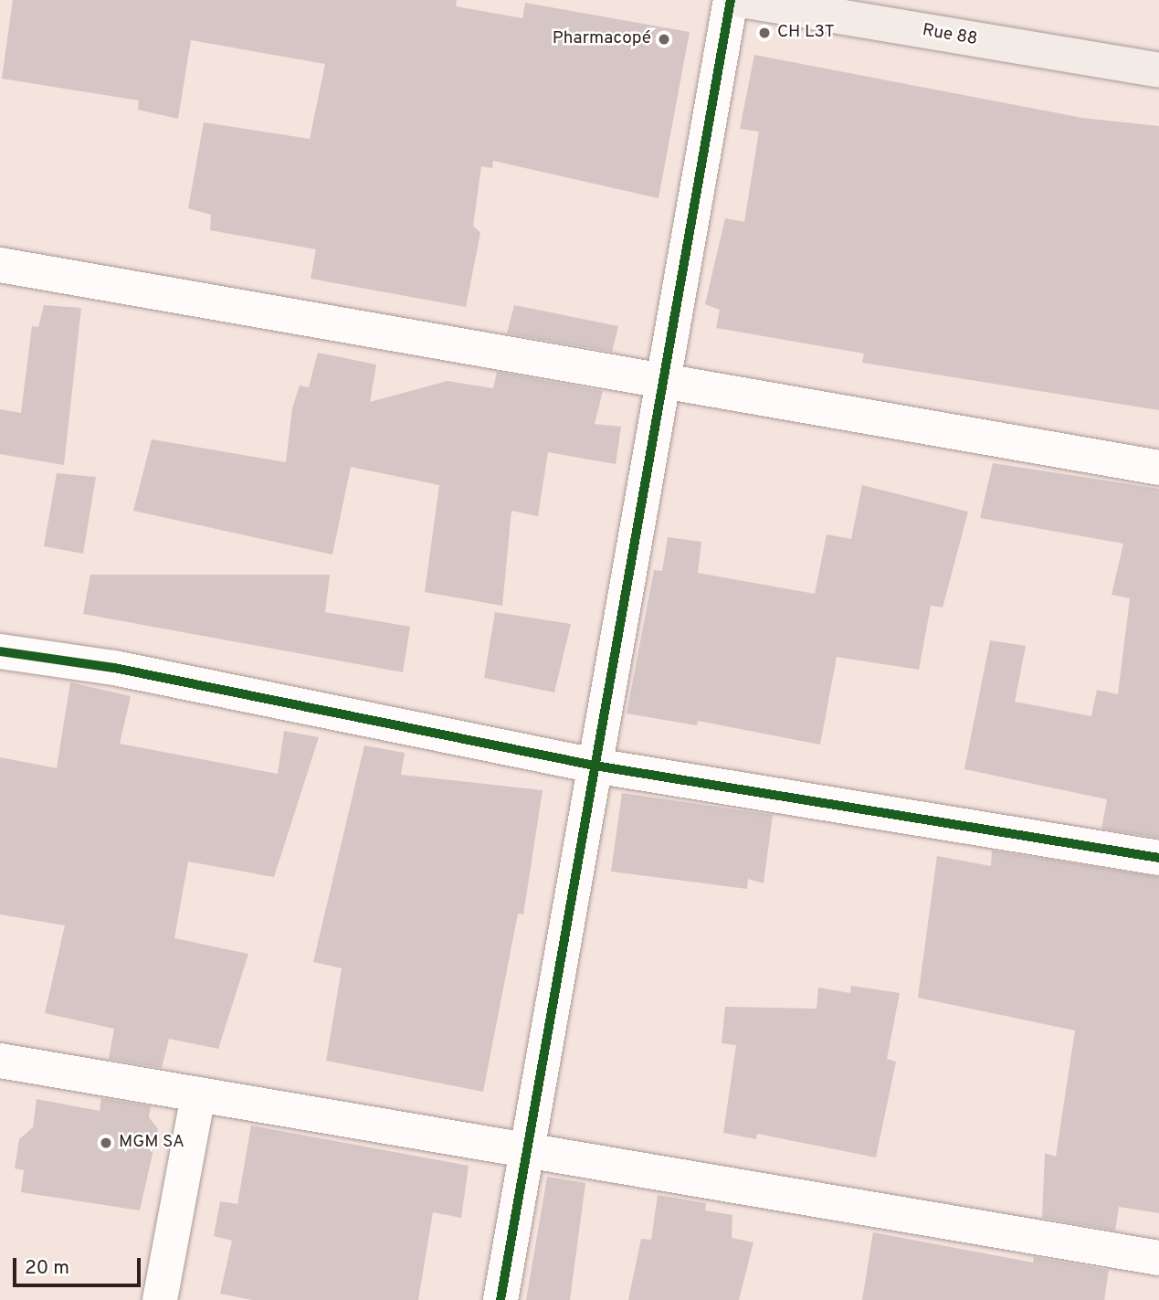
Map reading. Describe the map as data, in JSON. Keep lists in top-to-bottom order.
{
  "streets": {
    "main road": ["Rue 88"]
  },
  "places": ["CH L3T", "Pharmacopé", "MGM SA"],
  "scale_bar": "20 m"
}
